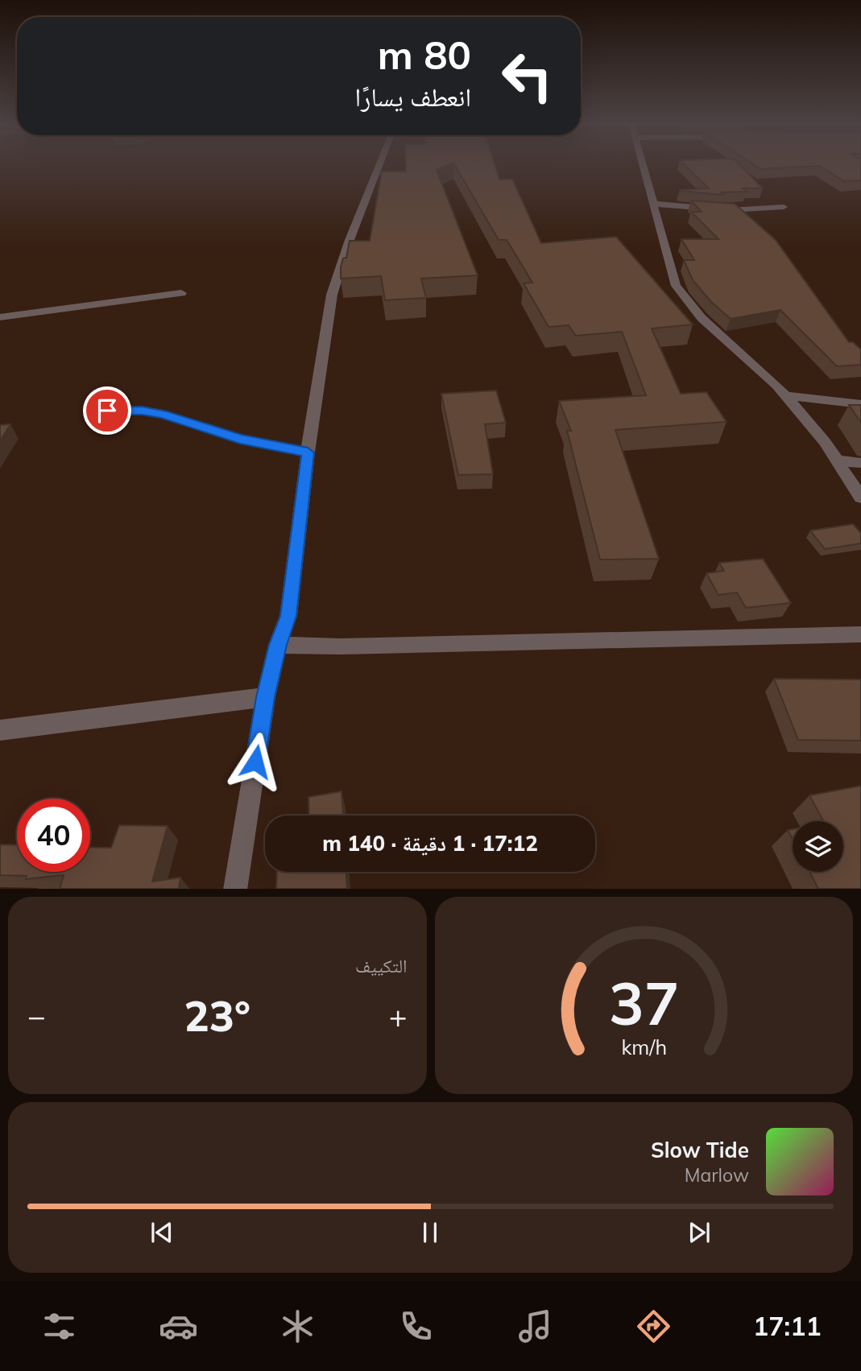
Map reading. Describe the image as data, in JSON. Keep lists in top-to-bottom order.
{
  "page": {
    "turn": ["80 m", "انعطف يسارًا"],
    "limit": "40",
    "trip": "17:12 · 1 دقيقة · 140 m",
    "tile": "التكييف",
    "heat": ["−", "23°", "+"],
    "song": ["Slow Tide", "Marlow"],
    "tabs": "17:11",
    "gauge": ["37", "km/h"]
  }
}
